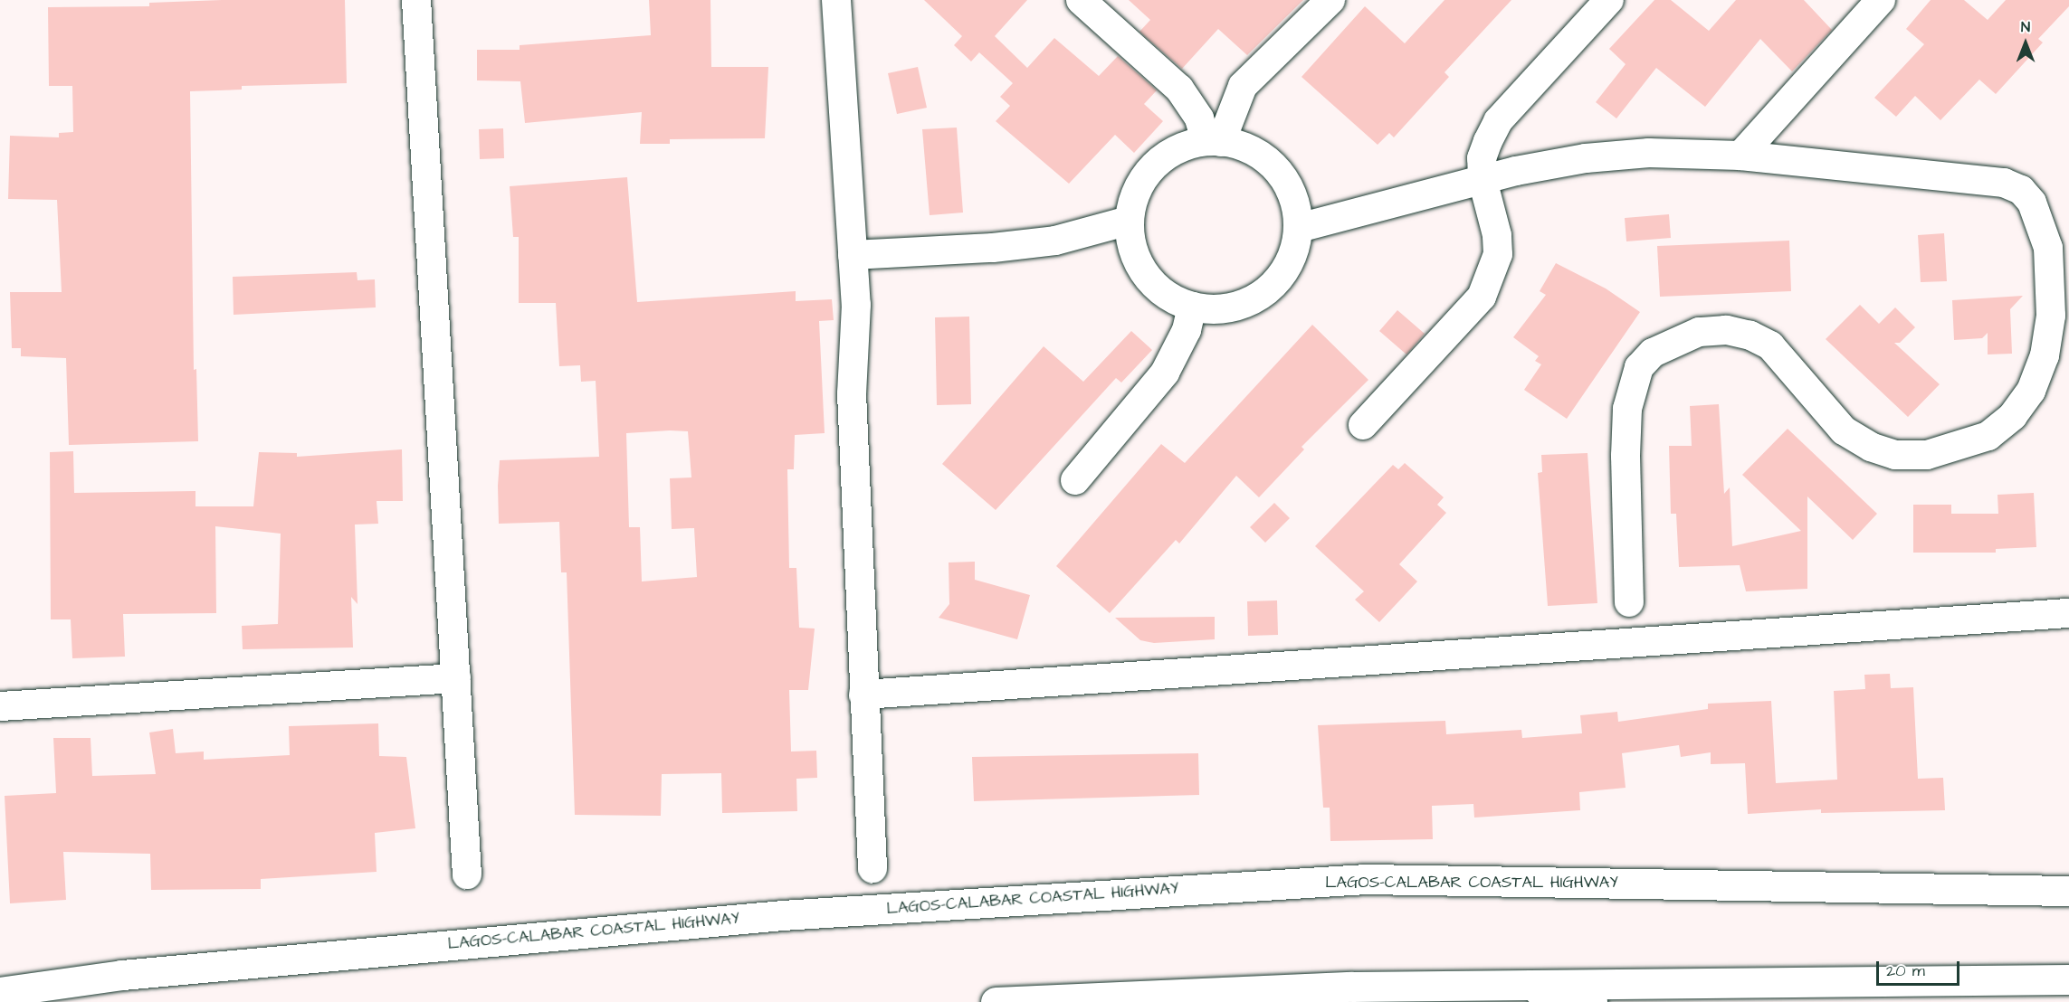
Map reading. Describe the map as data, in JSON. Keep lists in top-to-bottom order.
{
  "streets": {
    "highway": ["LAGOS-CALABAR COASTAL HIGHWAY"]
  },
  "scale_bar": "20 m",
  "north": "top"
}
